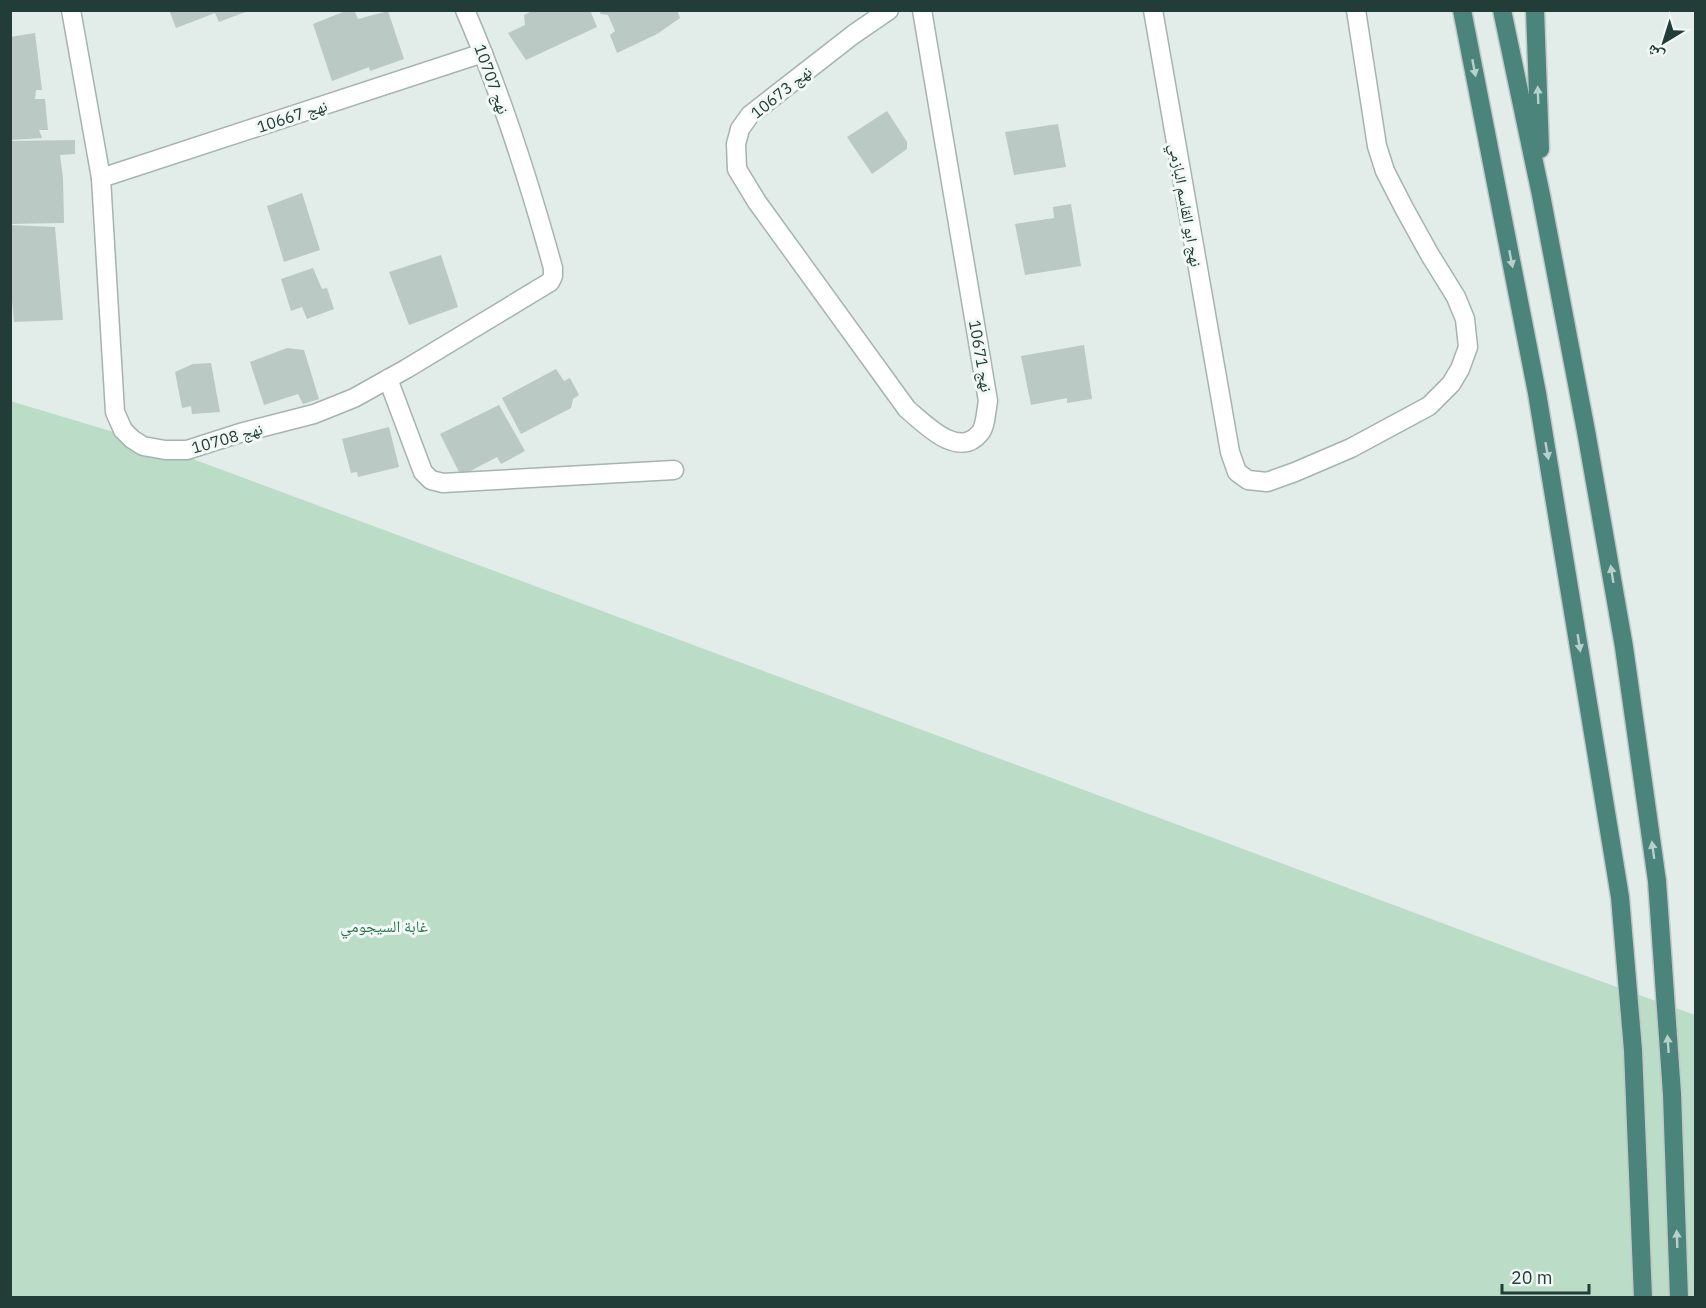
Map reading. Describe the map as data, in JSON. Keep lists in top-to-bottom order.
{
  "streets": {
    "street": [
      "نهج 10707",
      "نهج 10673",
      "نهج 10667",
      "نهج ابو القاسم البازمي",
      "نهج 10671",
      "نهج 10708"
    ]
  },
  "crossings": [
    ["نهج 10707", "نهج 10667"],
    ["نهج 10707", "نهج 10708"],
    ["نهج 10673", "نهج 10671"],
    ["نهج 10667", "نهج 10708"]
  ],
  "parks": ["غابة السيجومي"],
  "scale_bar": "20 m",
  "north": "bottom left"
}
